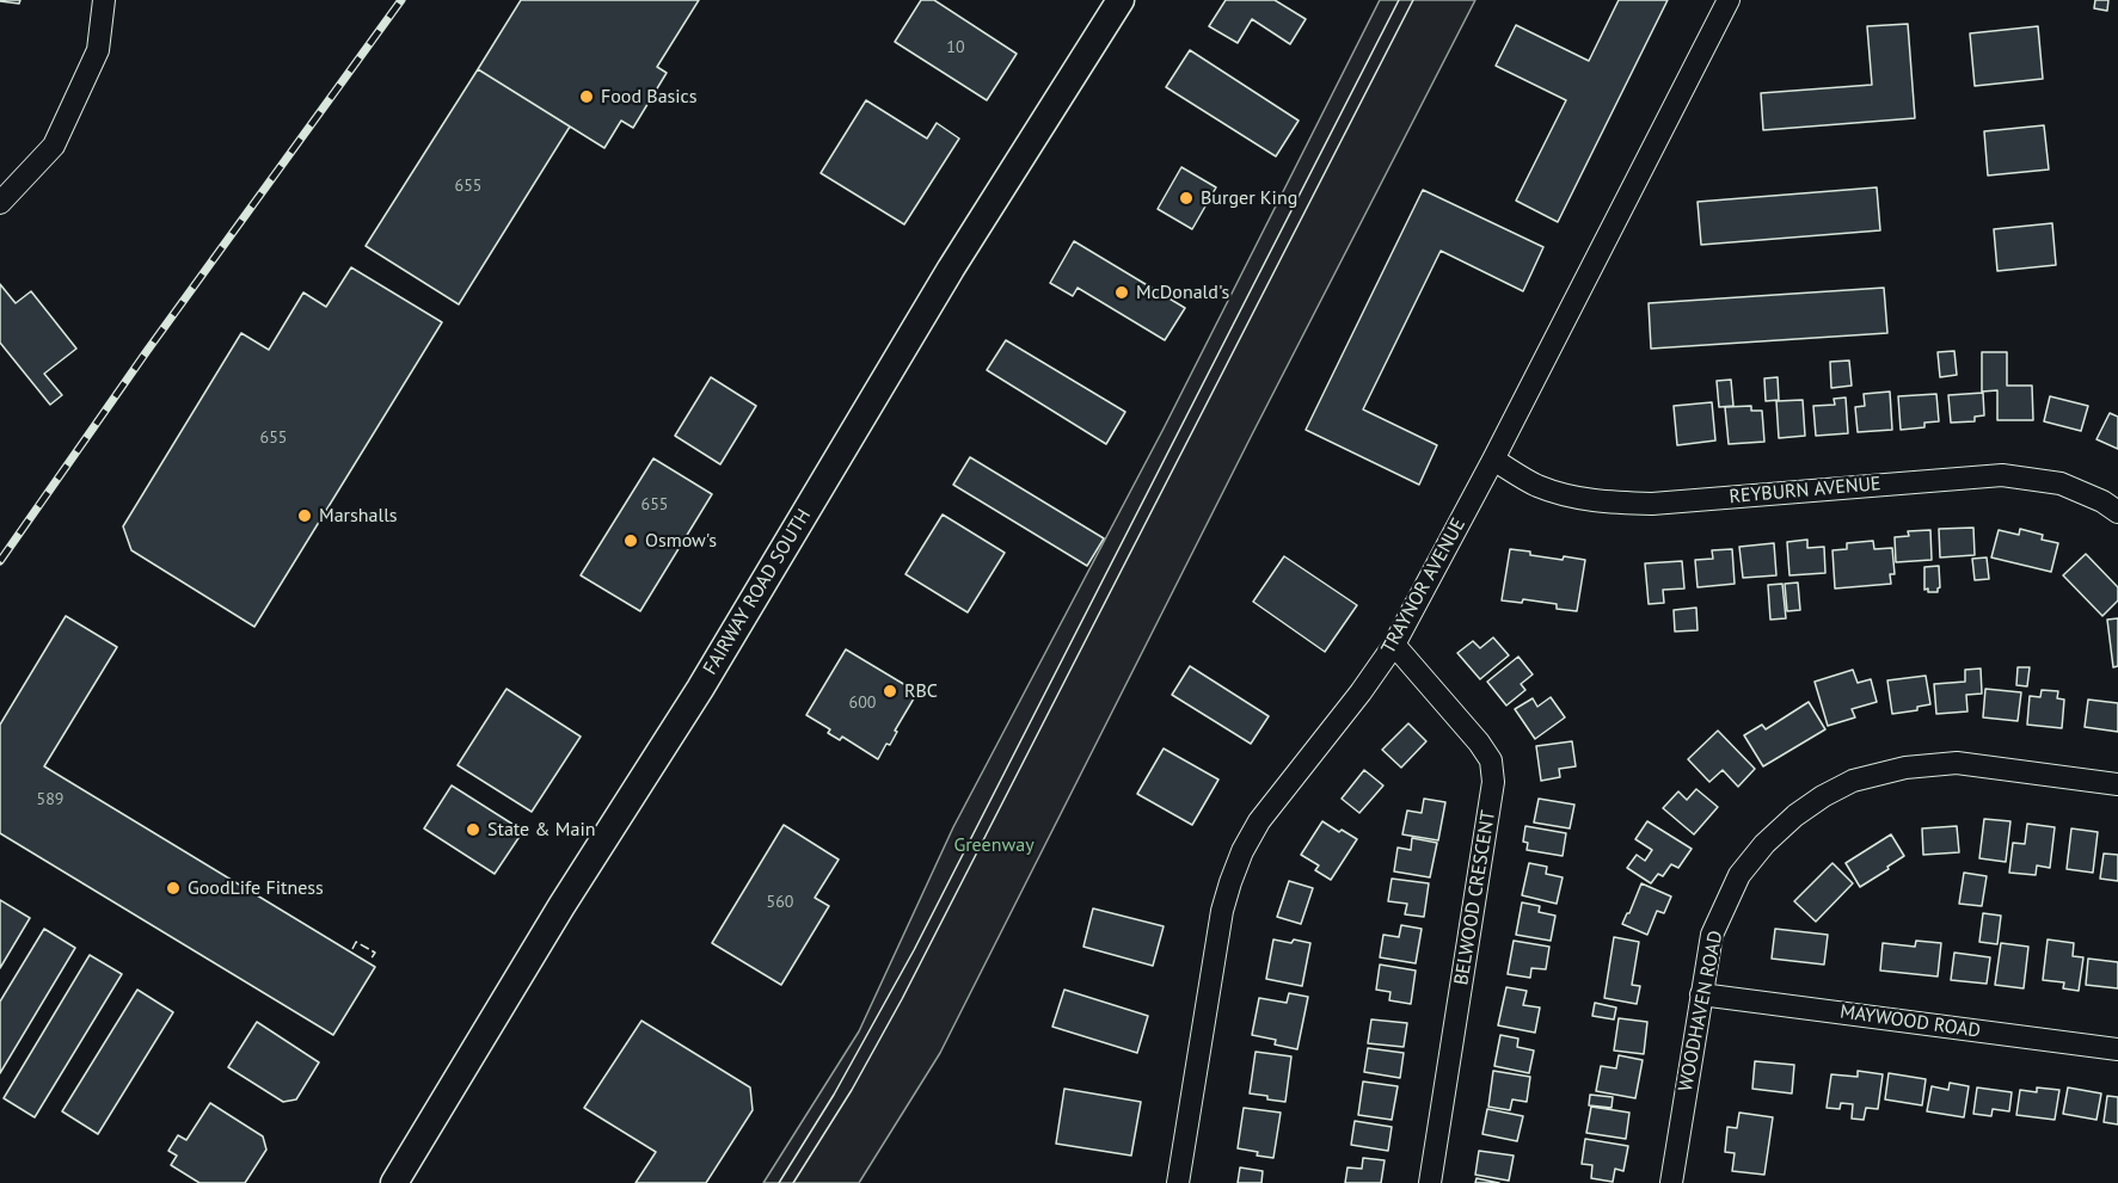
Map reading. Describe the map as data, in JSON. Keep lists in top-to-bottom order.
{
  "streets": {
    "main road": ["FAIRWAY ROAD SOUTH"],
    "street": [
      "REYBURN AVENUE",
      "TRAYNOR AVENUE",
      "BELWOOD CRESCENT",
      "WOODHAVEN ROAD",
      "MAYWOOD ROAD"
    ]
  },
  "crossings": [
    ["REYBURN AVENUE", "TRAYNOR AVENUE"],
    ["TRAYNOR AVENUE", "BELWOOD CRESCENT"],
    ["WOODHAVEN ROAD", "MAYWOOD ROAD"]
  ],
  "parks": ["Greenway"],
  "places": [
    "Food Basics",
    "Burger King",
    "McDonald's",
    "Marshalls",
    "Osmow's",
    "RBC",
    "State & Main",
    "GoodLife Fitness"
  ],
  "house_numbers": [
    "10",
    "655",
    "655",
    "655",
    "600",
    "589",
    "560"
  ]
}
